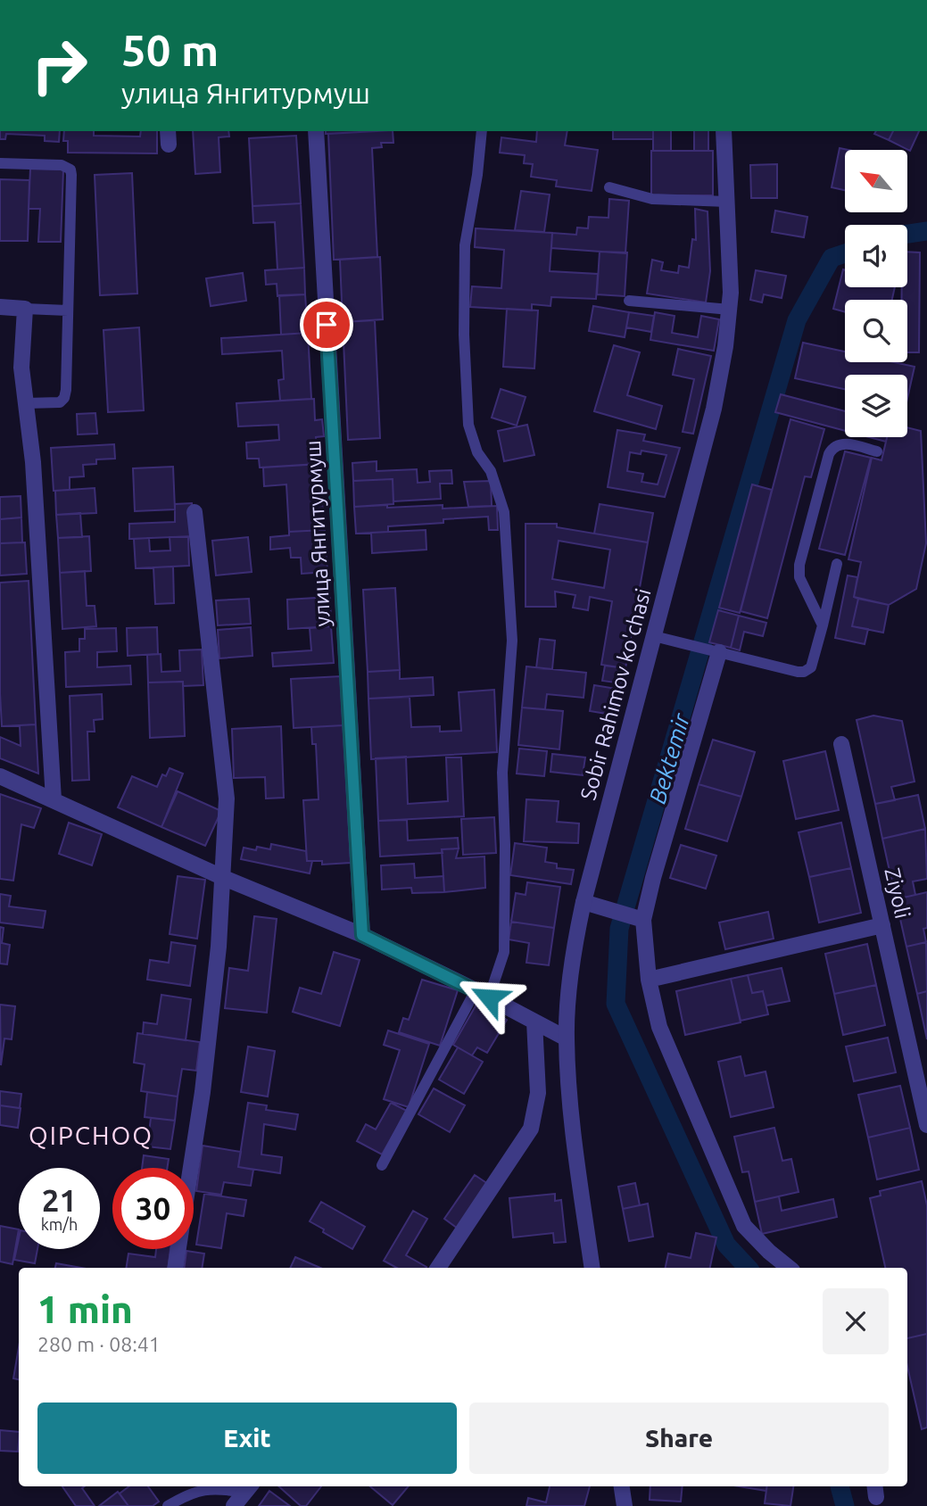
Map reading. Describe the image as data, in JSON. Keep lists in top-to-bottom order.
{
  "streets": {
    "street": ["улица Янгитурмуш", "Sobir Rahimov ko'chasi", "Ziyoli"]
  },
  "districts": ["QIPCHOQ"],
  "water": ["Bektemir"],
  "north": "top left",
  "page": {
    "turn": ["50 m", "улица Янгитурмуш"],
    "speed": "21 km/h",
    "limit": "30",
    "heading": ["1 min", "280 m · 08:41"],
    "buttons": ["Exit", "Share"]
  }
}
